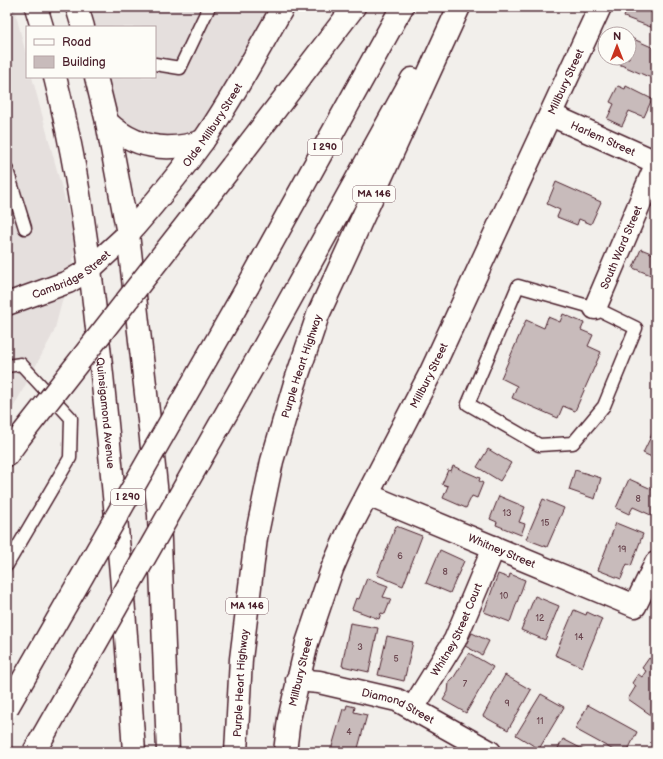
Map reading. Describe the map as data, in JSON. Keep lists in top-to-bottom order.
{
  "streets": {
    "main road": [
      "Millbury Street",
      "Olde Millbury Street",
      "Harlem Street",
      "I 290",
      "MA 146",
      "South Ward Street",
      "Cambridge Street",
      "Purple Heart Highway",
      "Quinsigamond Avenue",
      "Whitney Street",
      "Whitney Street Court",
      "Diamond Street"
    ]
  },
  "crossings": [
    ["Millbury Street", "Harlem Street"],
    ["Millbury Street", "Whitney Street"],
    ["Millbury Street", "Diamond Street"],
    ["Olde Millbury Street", "Cambridge Street"],
    ["Cambridge Street", "Quinsigamond Avenue"],
    ["Whitney Street", "Whitney Street Court"],
    ["Whitney Street Court", "Diamond Street"]
  ],
  "house_numbers": [
    "8",
    "13",
    "15",
    "19",
    "6",
    "8",
    "10",
    "12",
    "14",
    "3",
    "5",
    "7",
    "9",
    "11",
    "4"
  ],
  "legend": ["Road", "Building"],
  "north": "top"
}
